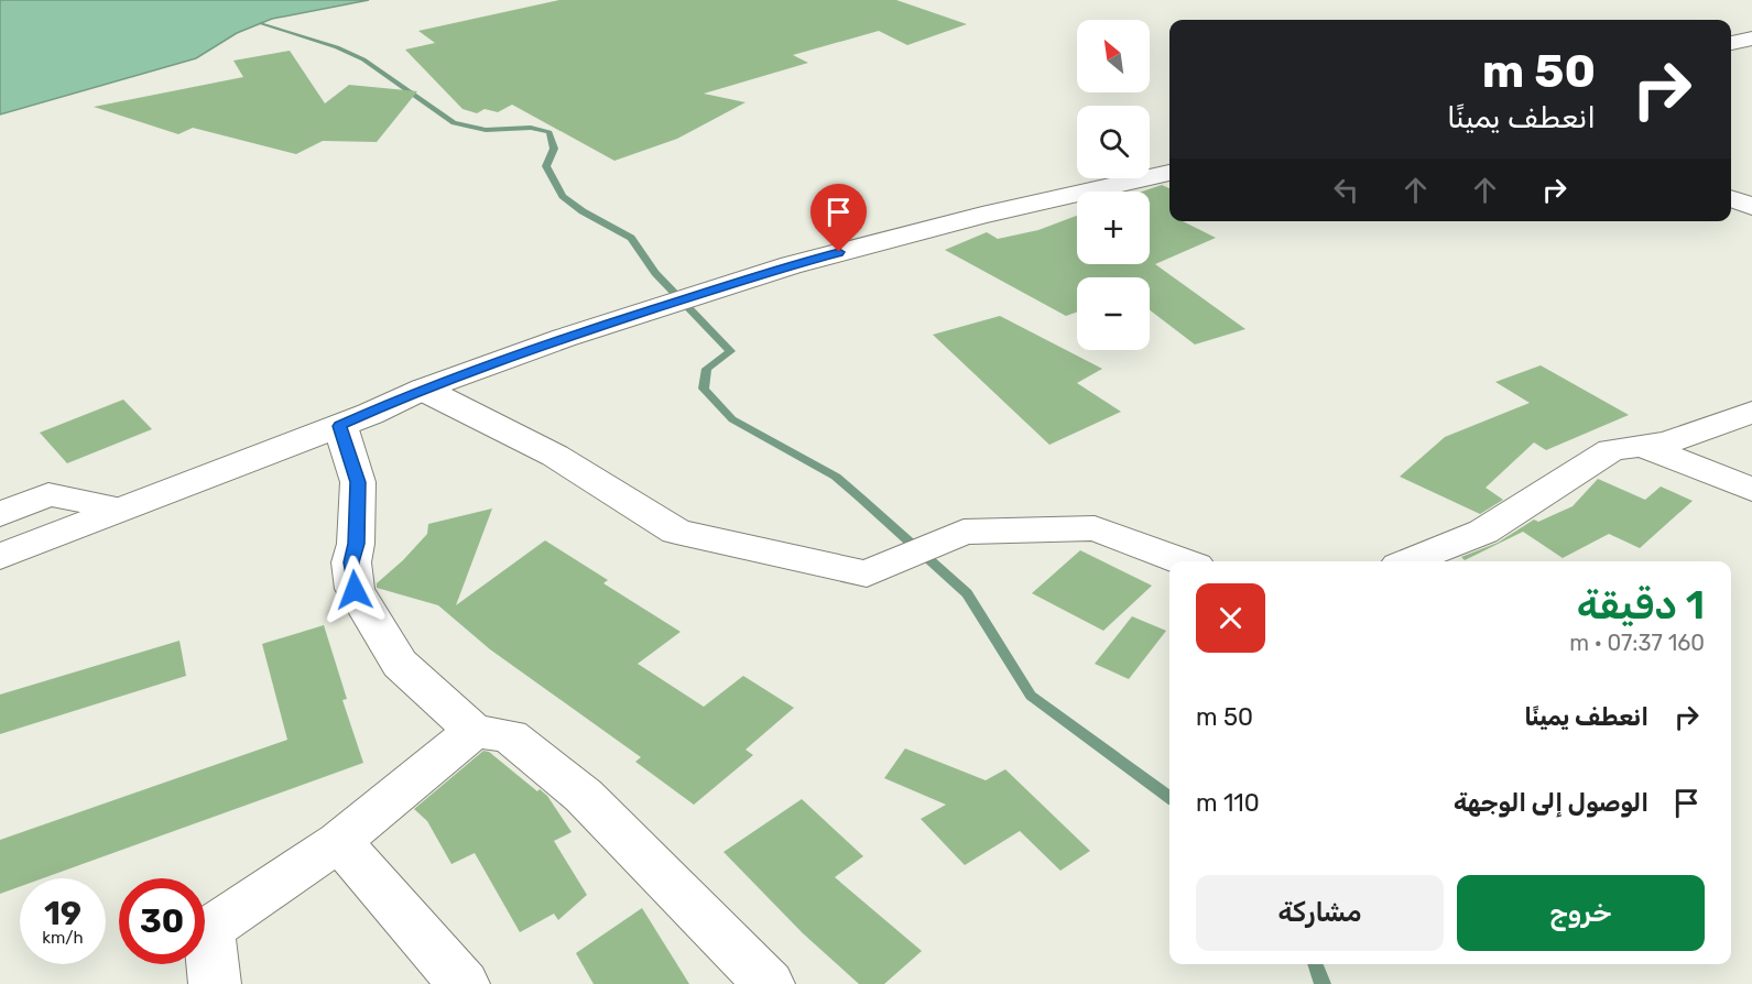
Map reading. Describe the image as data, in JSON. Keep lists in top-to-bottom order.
{
  "north": "top left",
  "page": {
    "map_buttons": ["+", "−"],
    "turn": ["50 m", "انعطف يمينًا"],
    "heading": ["1 دقيقة", "160 m · 07:37"],
    "list": [
      {
        "name": "انعطف يمينًا",
        "value": "50 m"
      },
      {
        "name": "الوصول إلى الوجهة",
        "value": "110 m"
      }
    ],
    "buttons": ["خروج", "مشاركة"],
    "speed": "19 km/h",
    "limit": "30"
  }
}
